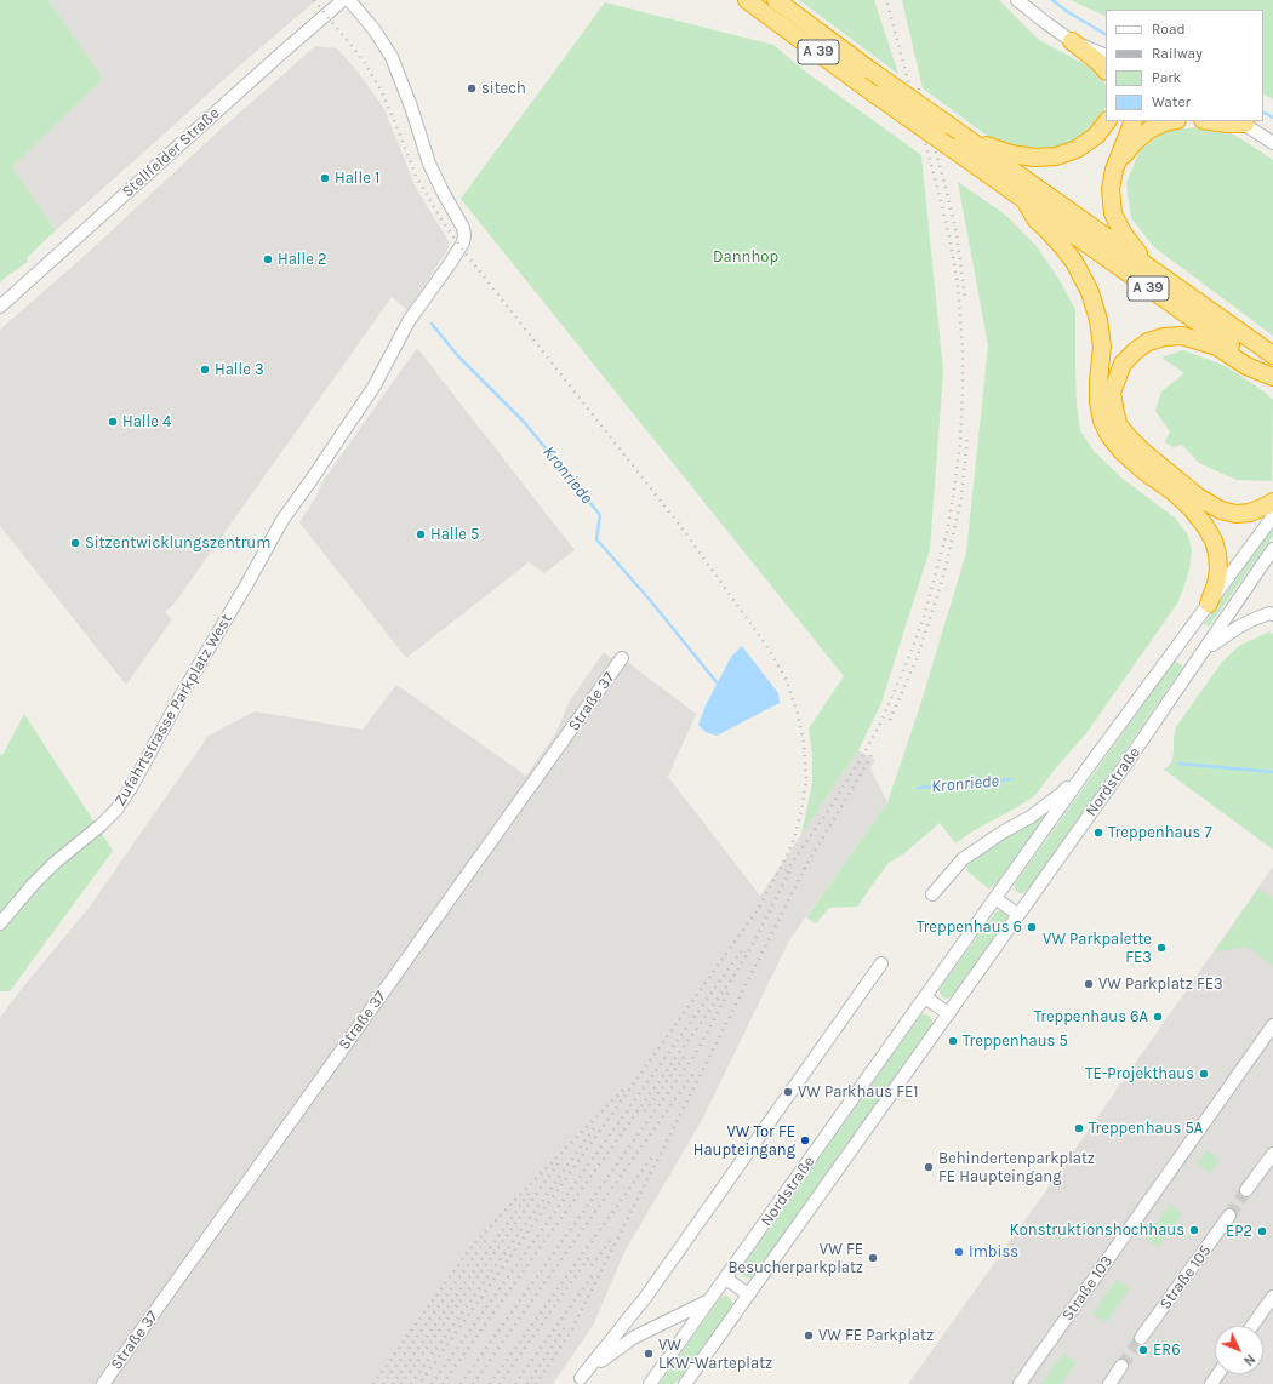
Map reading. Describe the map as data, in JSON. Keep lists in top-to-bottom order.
{
  "streets": {
    "highway": ["A 39"],
    "street": [
      "Stellfelder Straße",
      "Straße 37",
      "Zufahrtstrasse Parkplatz West",
      "Nordstraße",
      "Straße 105",
      "Straße 103"
    ]
  },
  "water": ["Kronriede"],
  "parks": ["Dannhop"],
  "places": [
    "sitech",
    "Halle 1",
    "Halle 2",
    "Halle 3",
    "Halle 4",
    "Halle 5",
    "Sitzentwicklungszentrum",
    "Treppenhaus 7",
    "Treppenhaus 6",
    "VW Parkpalette FE3",
    "VW Parkplatz FE3",
    "Treppenhaus 6A",
    "Treppenhaus 5",
    "TE-Projekthaus",
    "VW Parkhaus FE1",
    "Treppenhaus 5A",
    "VW Tor FE Haupteingang",
    "Behindertenparkplatz FE Haupteingang",
    "Konstruktionshochhaus",
    "EP2",
    "Imbiss",
    "VW FE Besucherparkplatz",
    "VW FE Parkplatz",
    "ER6",
    "VW LKW-Warteplatz"
  ],
  "legend": [
    "Road",
    "Railway",
    "Park",
    "Water"
  ],
  "north": "bottom right"
}
